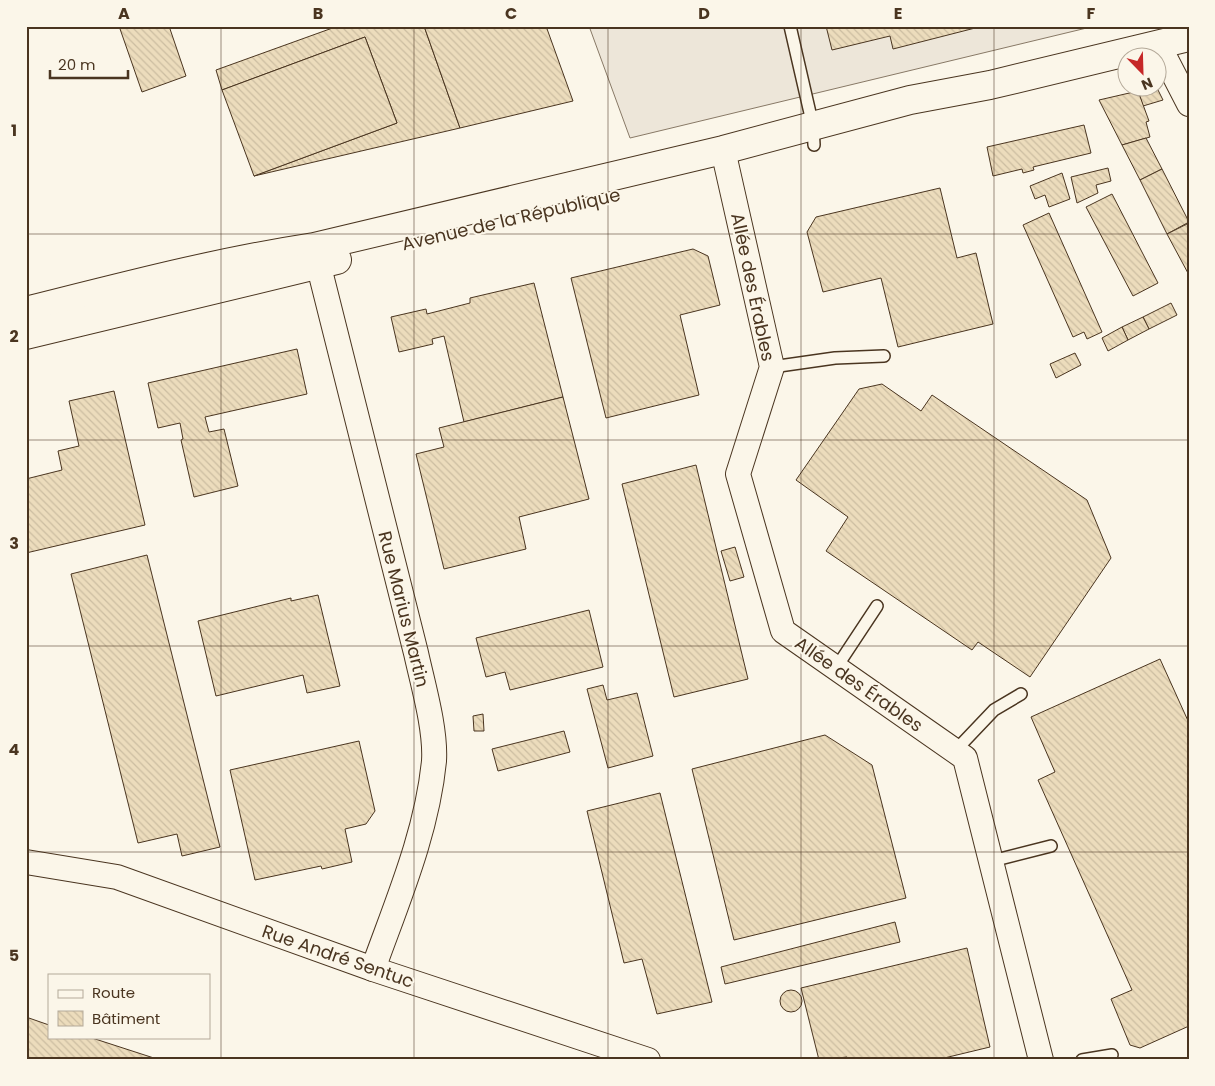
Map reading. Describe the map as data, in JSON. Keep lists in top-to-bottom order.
{
  "streets": {
    "main road": ["Avenue de la République"],
    "street": ["Allée des Érables", "Rue Marius Martin", "Rue André Sentuc"]
  },
  "crossings": [
    ["Avenue de la République", "Allée des Érables"],
    ["Avenue de la République", "Rue Marius Martin"],
    ["Rue Marius Martin", "Rue André Sentuc"]
  ],
  "legend": ["Route", "Bâtiment"],
  "scale_bar": "20 m",
  "north": "bottom right",
  "grid": {
    "columns": [
      "A",
      "B",
      "C",
      "D",
      "E",
      "F"
    ],
    "rows": [
      "1",
      "2",
      "3",
      "4",
      "5"
    ]
  }
}
